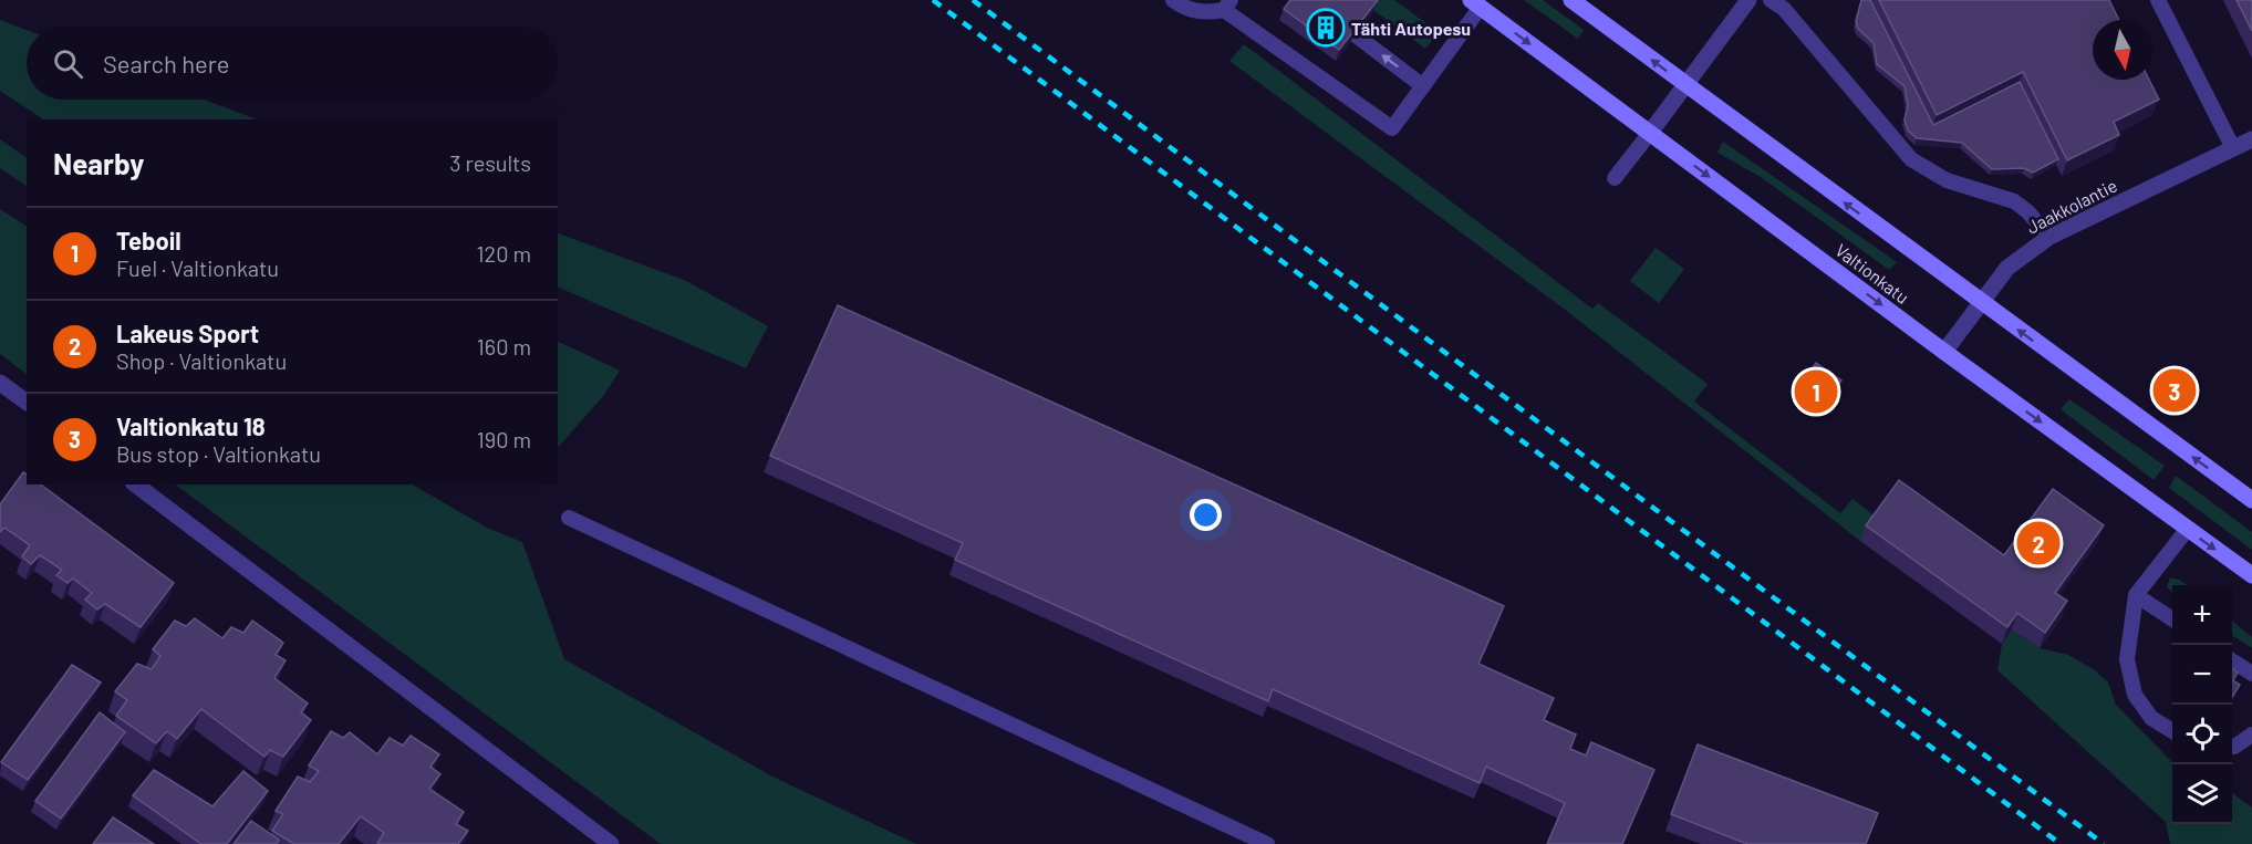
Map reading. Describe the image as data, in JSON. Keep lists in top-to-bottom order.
{
  "streets": {
    "main road": ["Valtionkatu"],
    "street": ["Jaakkolantie"]
  },
  "crossings": [
    ["Jaakkolantie", "Valtionkatu"]
  ],
  "places": {
    "building": ["Tähti Autopesu"]
  },
  "north": "bottom",
  "page": {
    "search": "Search here",
    "heading": ["Nearby", "3 results"],
    "list": [
      {
        "mark": "1",
        "name": "Teboil",
        "note": "Fuel · Valtionkatu",
        "value": "120 m"
      },
      {
        "mark": "2",
        "name": "Lakeus Sport",
        "note": "Shop · Valtionkatu",
        "value": "160 m"
      },
      {
        "mark": "3",
        "name": "Valtionkatu 18",
        "note": "Bus stop · Valtionkatu",
        "value": "190 m"
      }
    ],
    "pins": ["3", "1", "2"],
    "map_buttons": ["+", "−"]
  }
}
